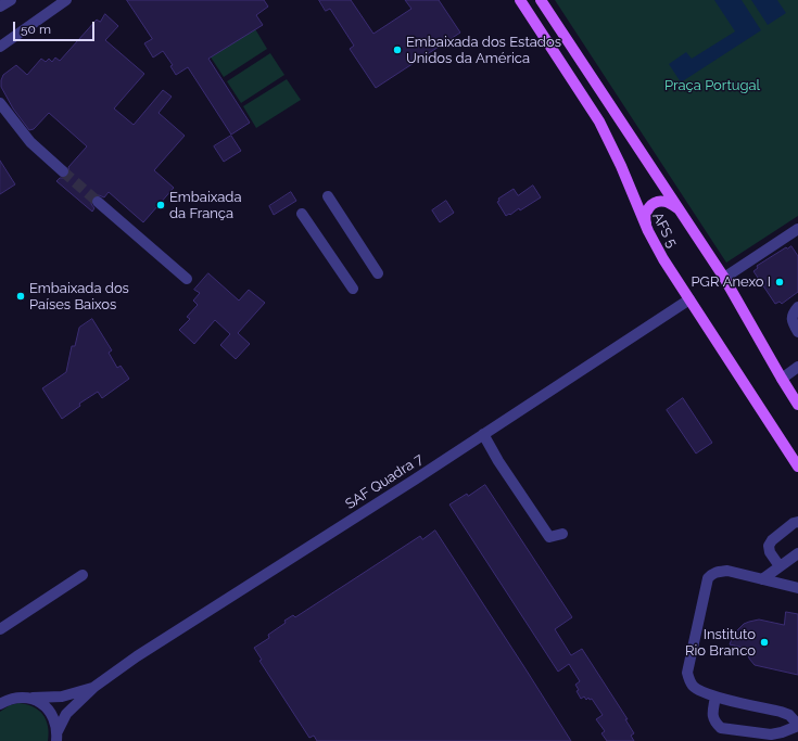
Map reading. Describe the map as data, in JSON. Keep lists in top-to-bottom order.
{
  "streets": {
    "main road": ["AFS 5"],
    "street": ["SAF Quadra 7"]
  },
  "crossings": [
    ["AFS 5", "SAF Quadra 7"]
  ],
  "parks": ["Praça Portugal"],
  "places": [
    "Embaixada dos Estados Unidos da América",
    "Embaixada da França",
    "PGR Anexo I",
    "Embaixada dos Países Baixos",
    "Instituto Rio Branco"
  ],
  "scale_bar": "50 m"
}
